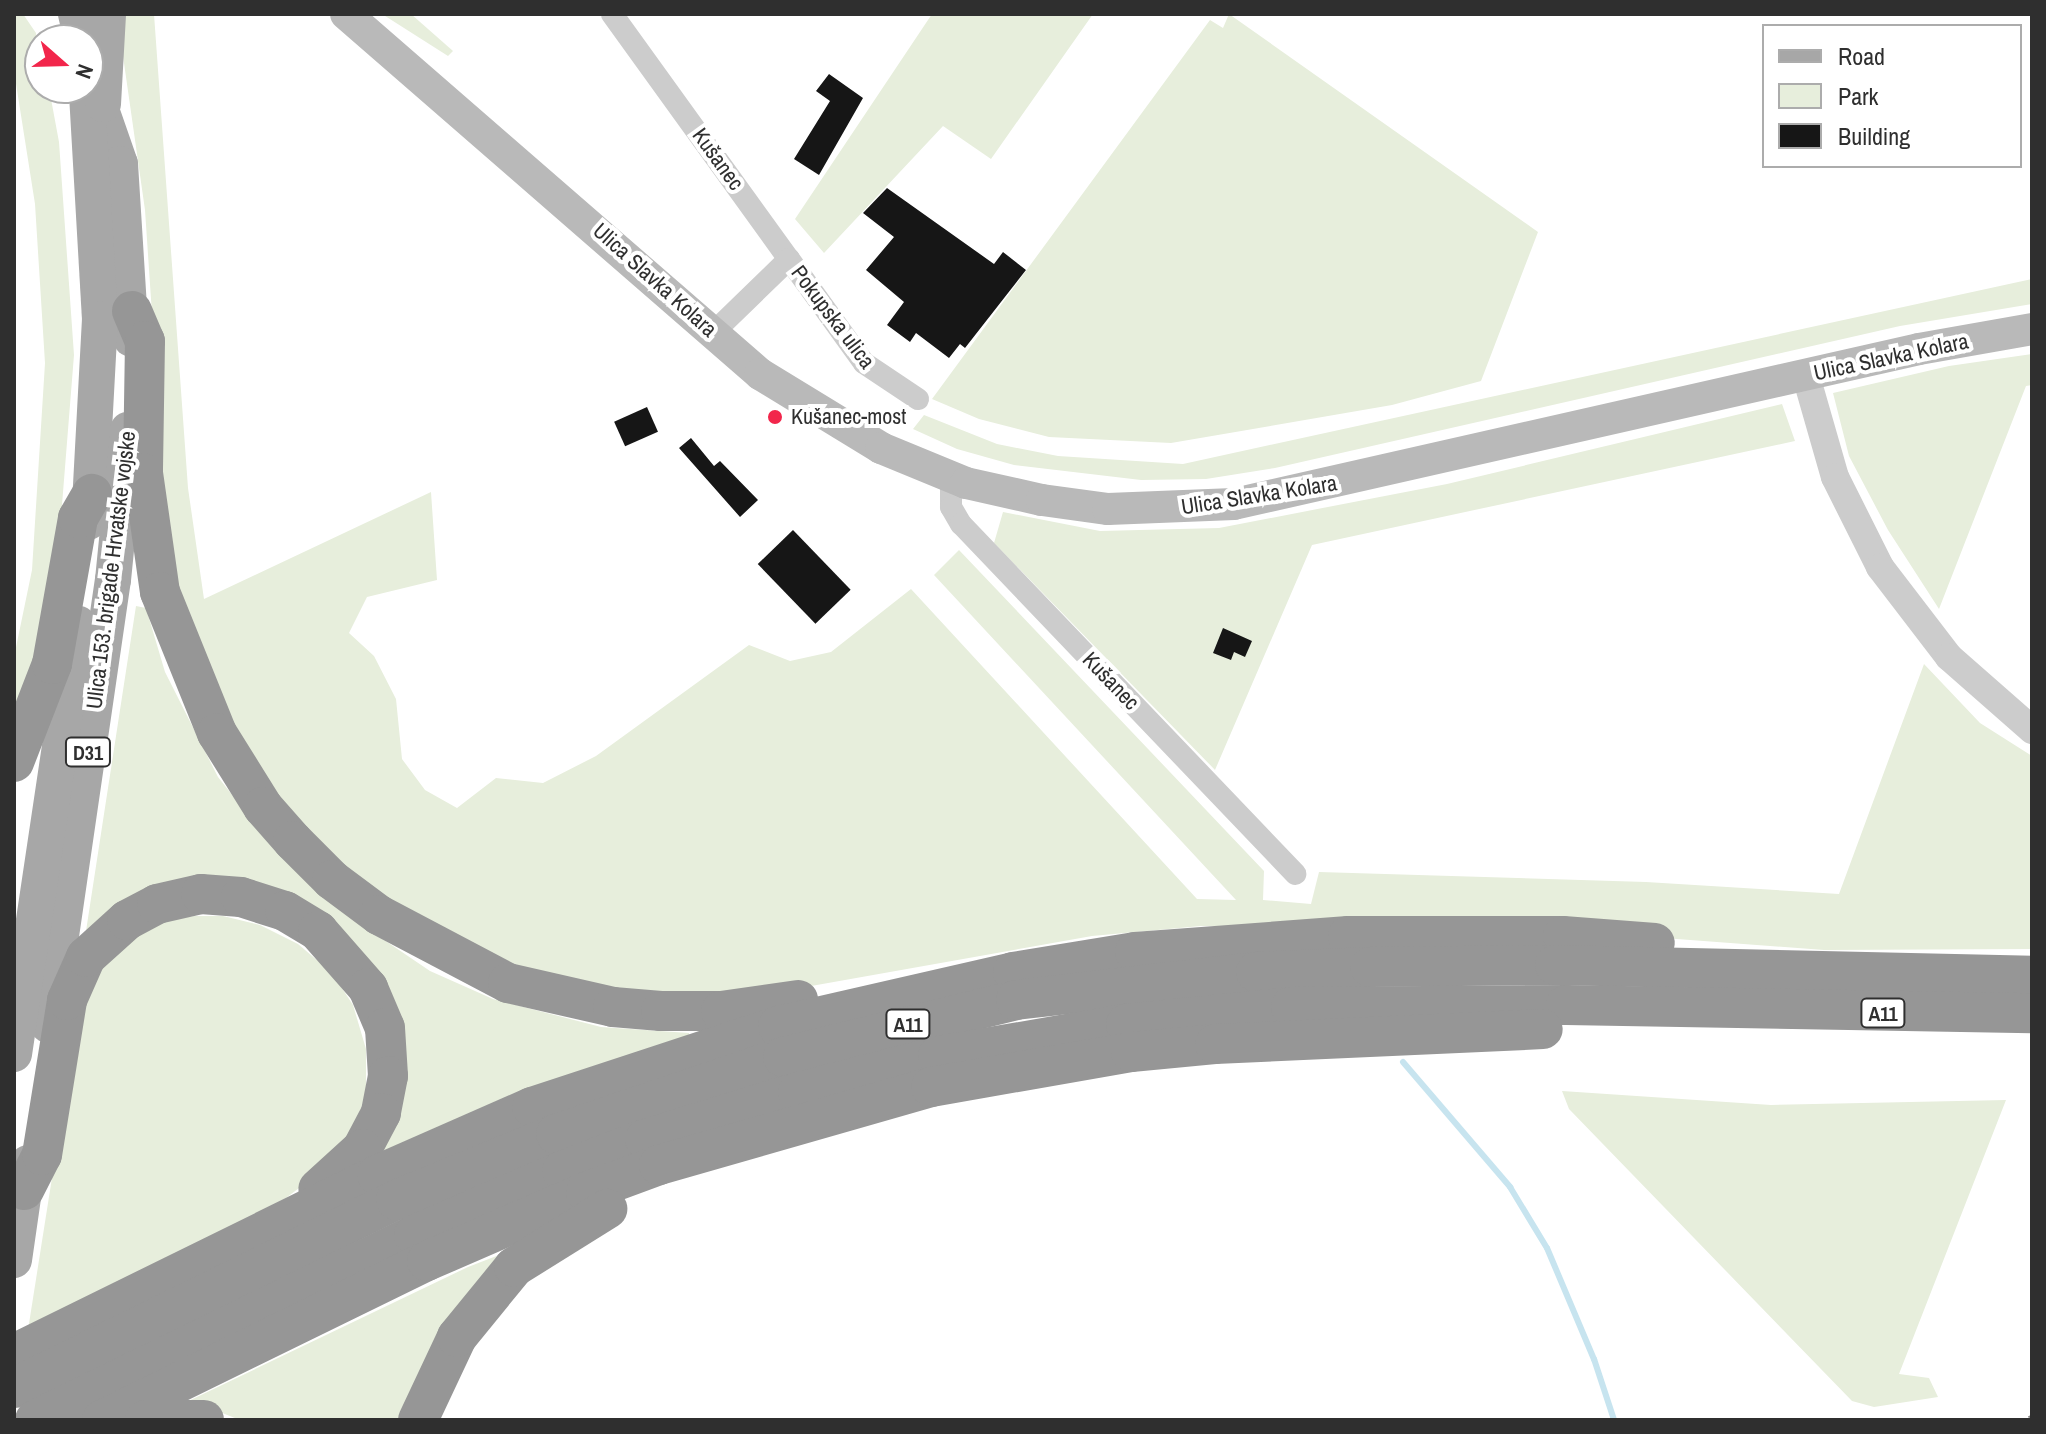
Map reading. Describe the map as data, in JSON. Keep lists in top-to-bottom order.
{
  "streets": {
    "highway": ["A11"],
    "main road": ["Ulica Slavka Kolara", "Ulica 153. brigade Hrvatske vojske", "D31"],
    "street": ["Kušanec", "Pokupska ulica"]
  },
  "crossings": [
    ["Kušanec", "Ulica Slavka Kolara"],
    ["Kušanec", "Pokupska ulica"]
  ],
  "places": ["Kušanec-most"],
  "legend": ["Road", "Park", "Building"],
  "north": "right"
}
